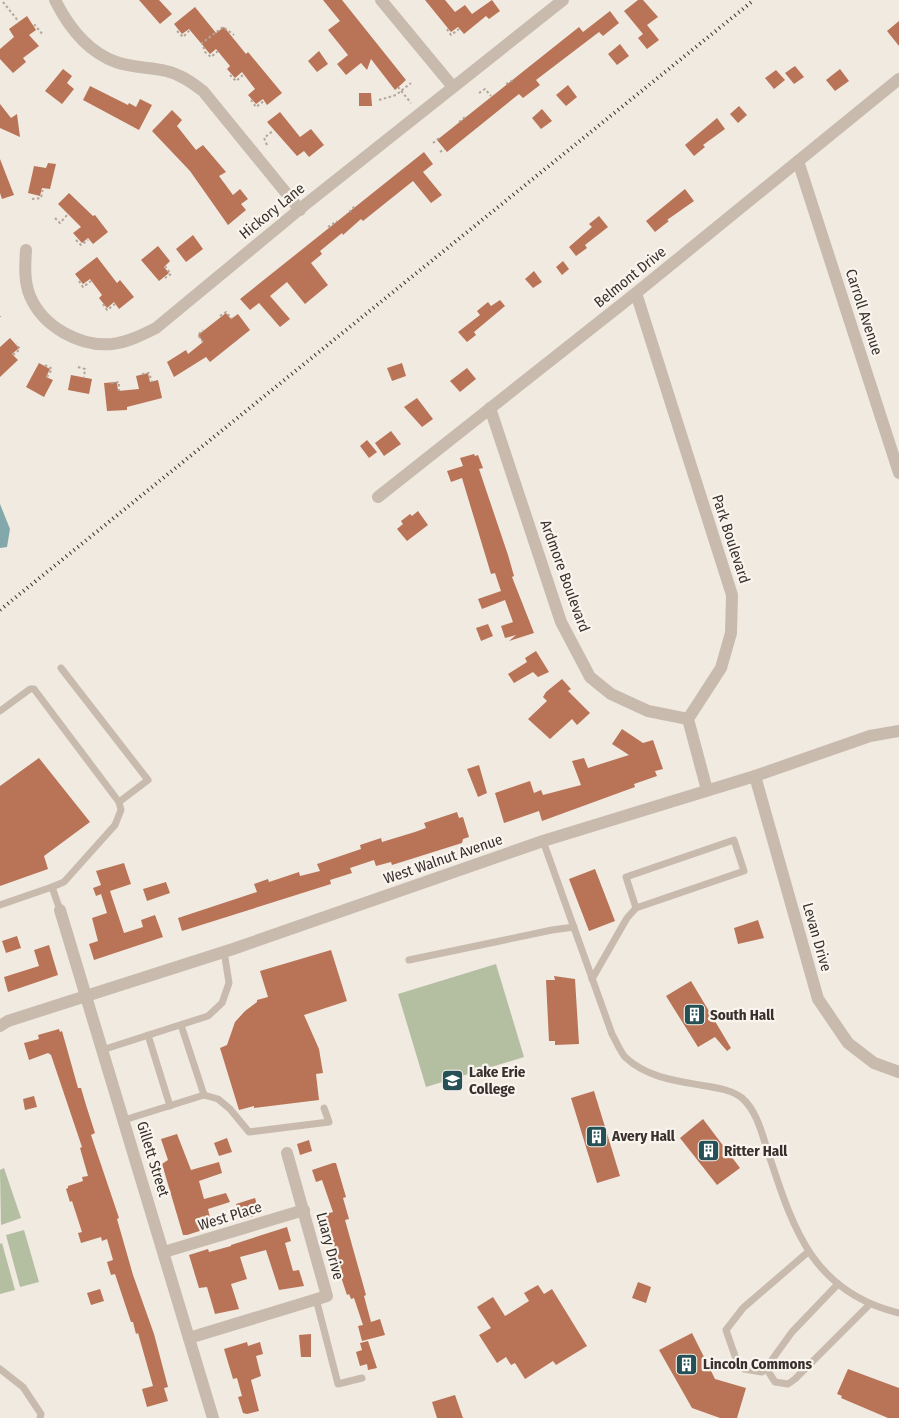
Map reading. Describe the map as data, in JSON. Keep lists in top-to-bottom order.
{
  "streets": {
    "street": [
      "Hickory Lane",
      "Belmont Drive",
      "Carroll Avenue",
      "Park Boulevard",
      "Ardmore Boulevard",
      "West Walnut Avenue",
      "Levan Drive",
      "Gillett Street",
      "West Place",
      "Luary Drive"
    ]
  },
  "crossings": [
    ["Belmont Drive", "Carroll Avenue"],
    ["Belmont Drive", "Park Boulevard"],
    ["Belmont Drive", "Ardmore Boulevard"],
    ["Park Boulevard", "Ardmore Boulevard"],
    ["West Walnut Avenue", "Levan Drive"],
    ["West Walnut Avenue", "Gillett Street"],
    ["Gillett Street", "West Place"],
    ["Gillett Street", "Luary Drive"],
    ["West Place", "Luary Drive"]
  ],
  "places": {
    "building": [
      "South Hall",
      "Avery Hall",
      "Ritter Hall",
      "Lincoln Commons"
    ],
    "school or university": ["Lake Erie College"]
  }
}
